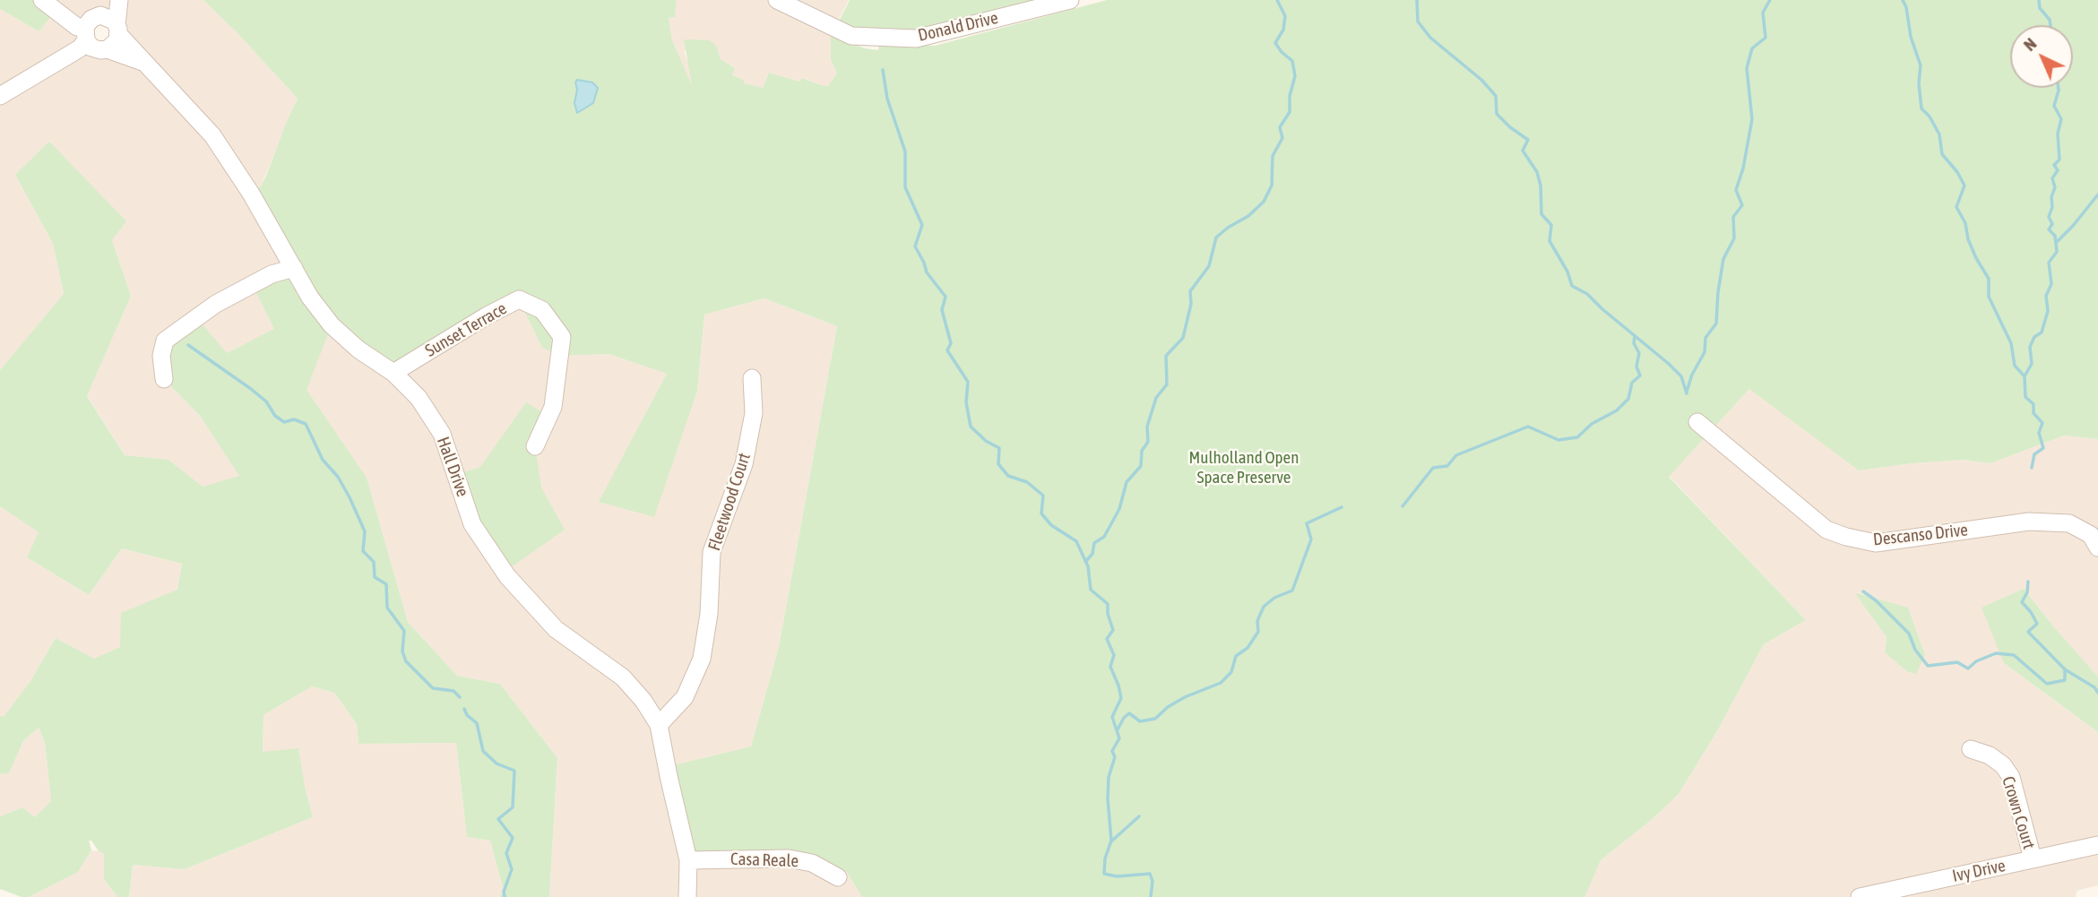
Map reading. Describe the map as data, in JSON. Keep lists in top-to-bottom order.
{
  "streets": {
    "street": [
      "Donald Drive",
      "Sunset Terrace",
      "Hall Drive",
      "Fleetwood Court",
      "Descanso Drive",
      "Crown Court",
      "Casa Reale",
      "Ivy Drive"
    ]
  },
  "crossings": [
    ["Sunset Terrace", "Hall Drive"],
    ["Hall Drive", "Fleetwood Court"],
    ["Hall Drive", "Casa Reale"],
    ["Crown Court", "Ivy Drive"]
  ],
  "parks": ["Mulholland Open Space Preserve"],
  "north": "top left"
}
